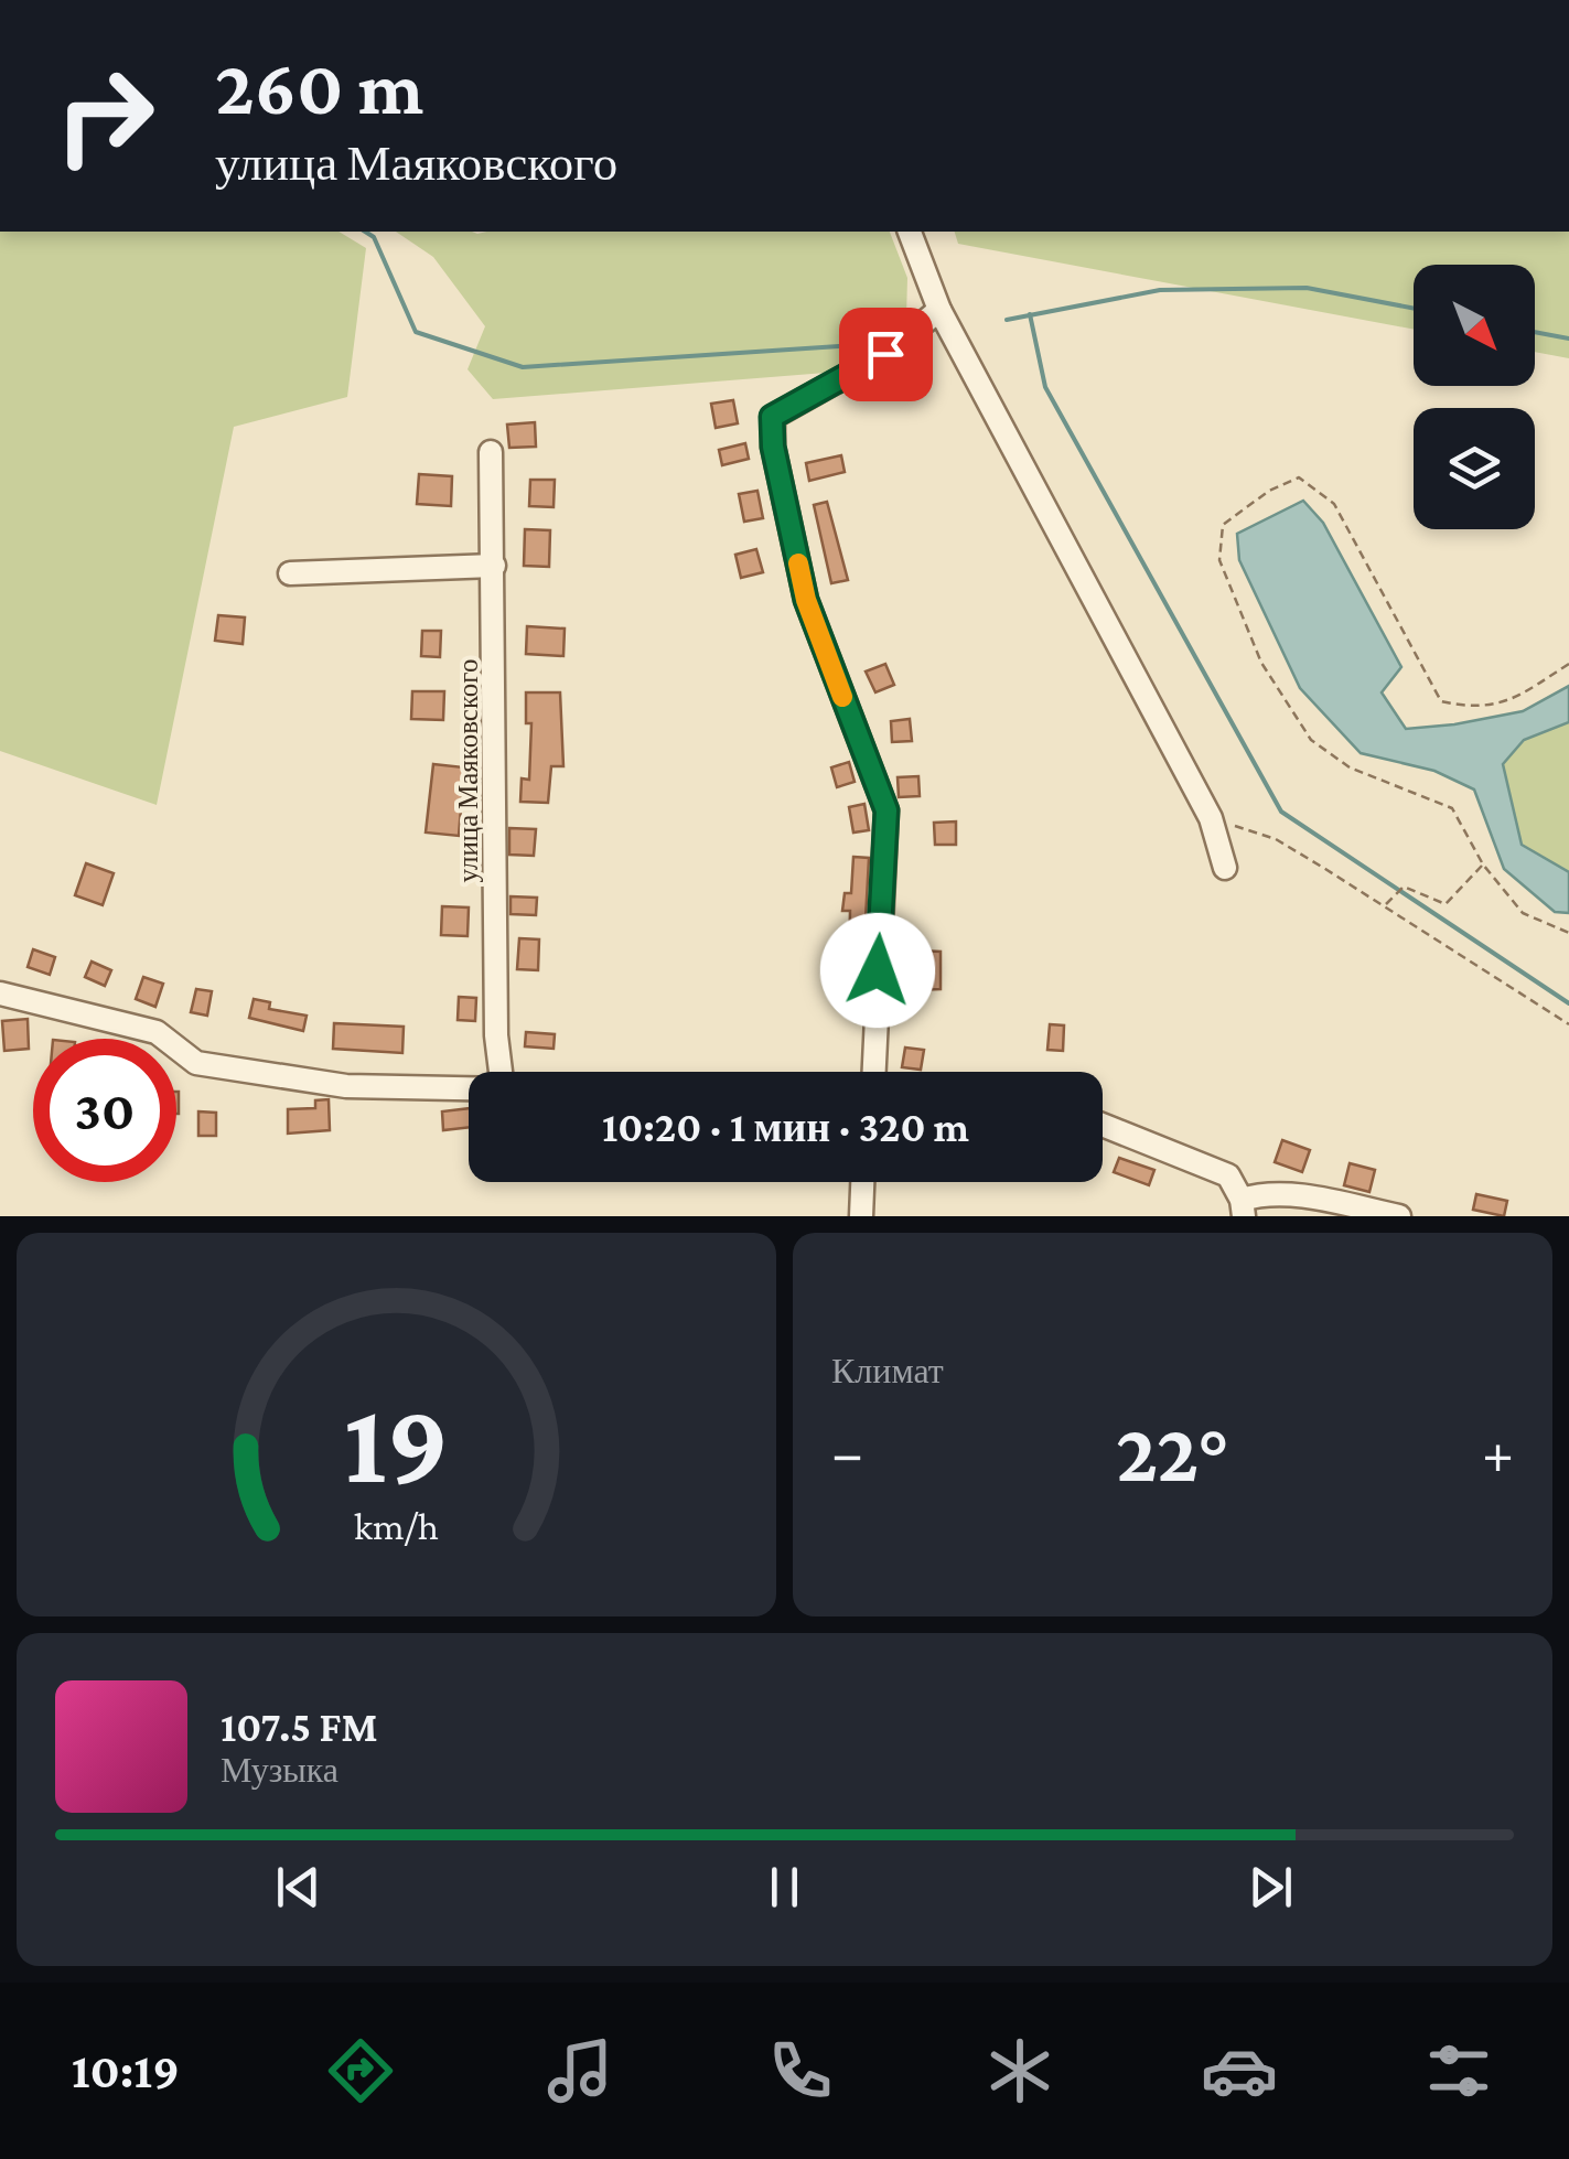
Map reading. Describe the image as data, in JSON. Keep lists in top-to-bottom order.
{
  "streets": {
    "street": ["улица Маяковского"]
  },
  "north": "bottom right",
  "page": {
    "turn": ["260 m", "улица Маяковского"],
    "limit": "30",
    "trip": "10:20 · 1 мин · 320 m",
    "tile": "Климат",
    "heat": ["−", "22°", "+"],
    "song": ["107.5 FM", "Музыка"],
    "tabs": "10:19",
    "gauge": ["19", "km/h"]
  }
}
